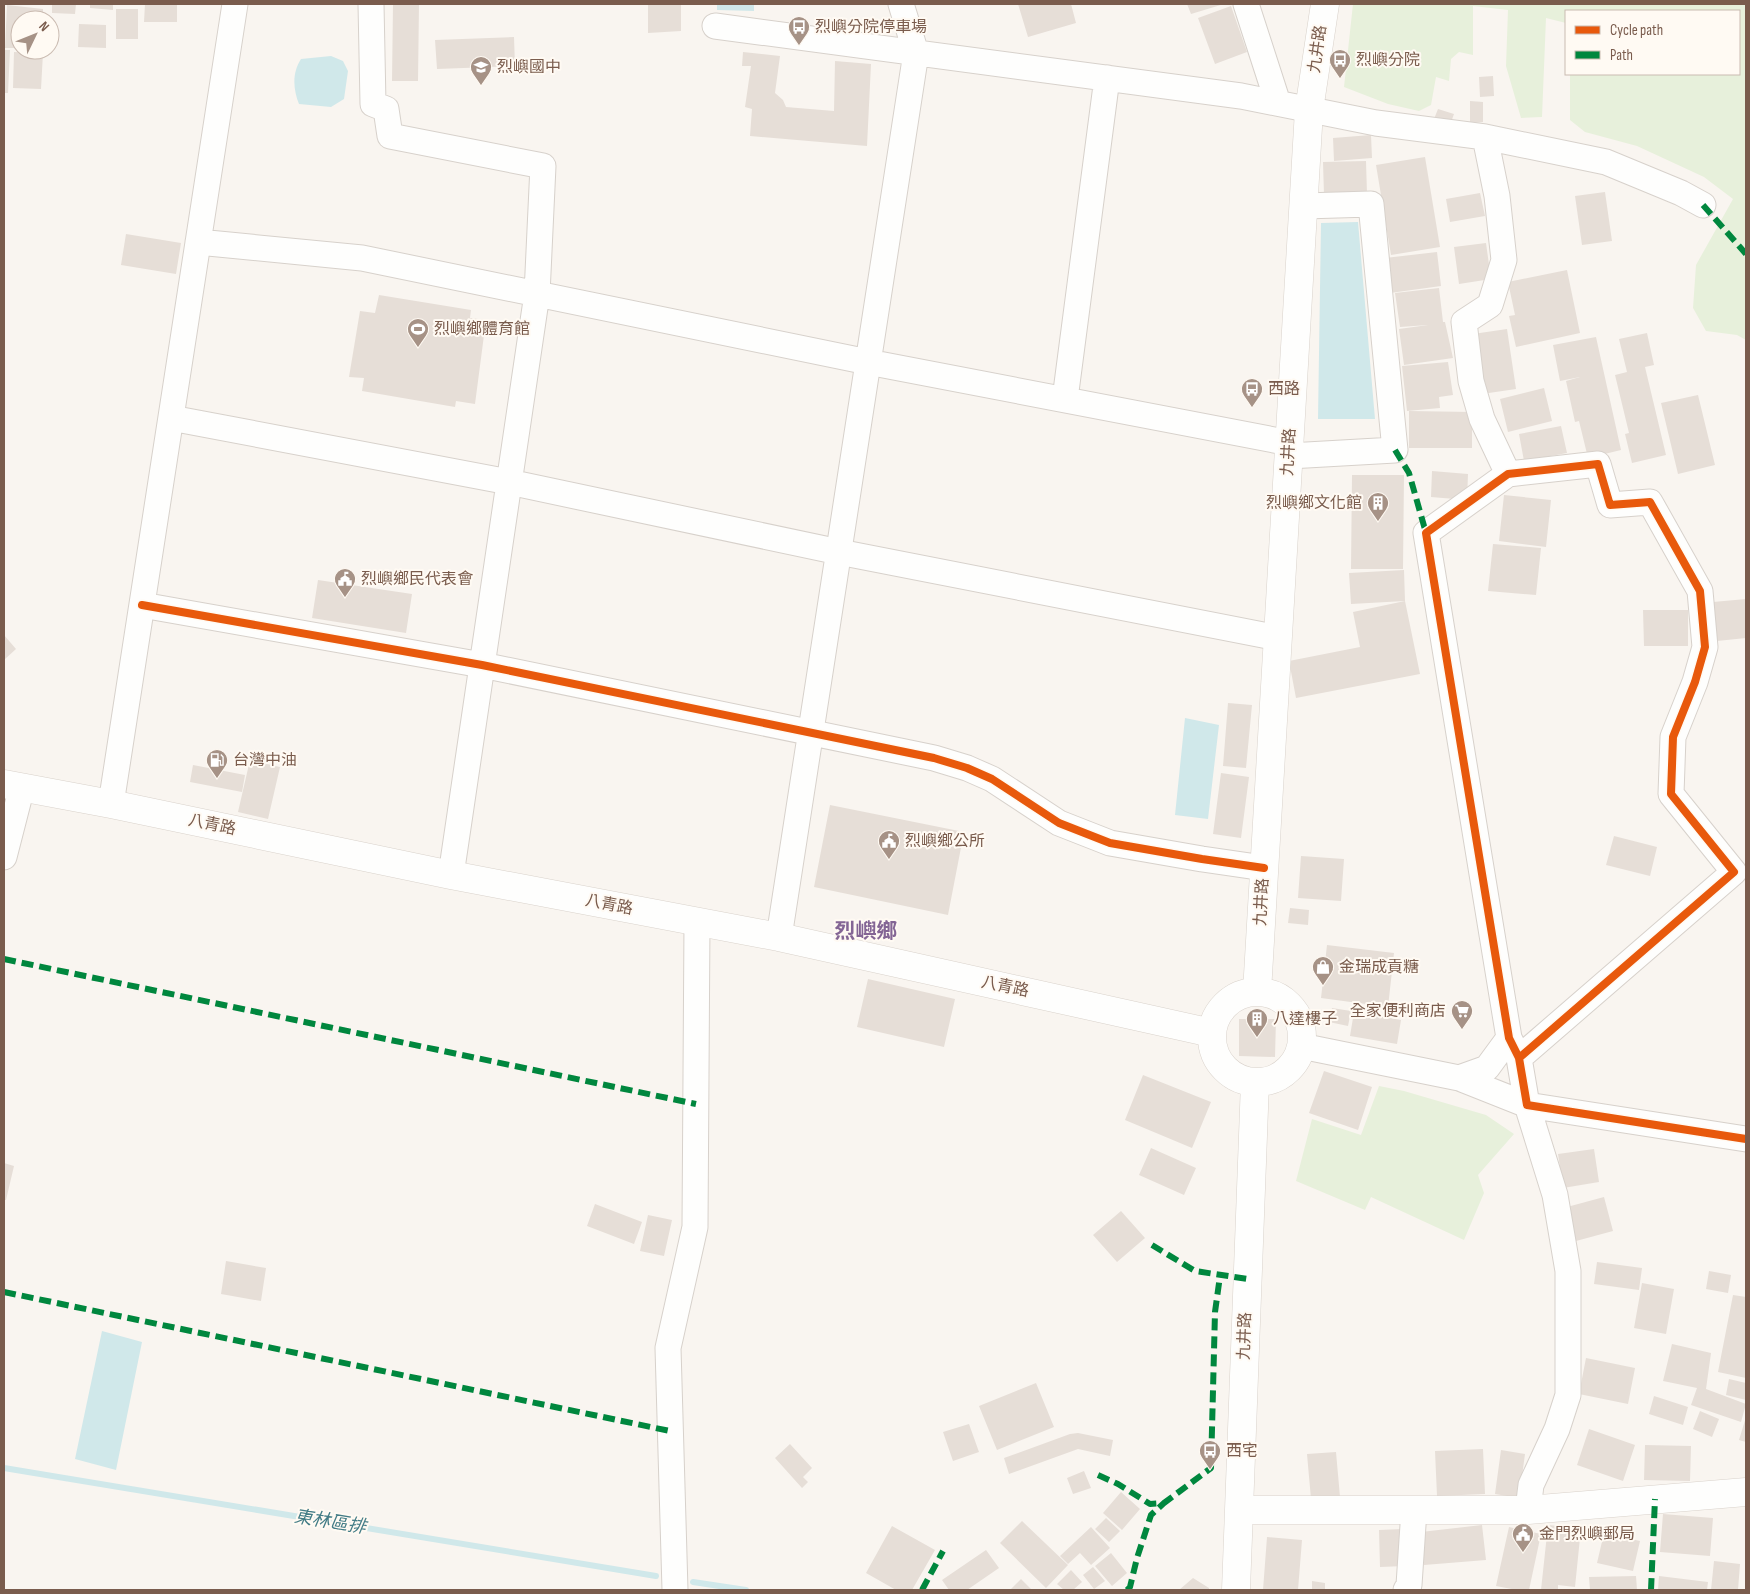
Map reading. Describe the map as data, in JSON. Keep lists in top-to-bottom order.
{
  "streets": {
    "main road": ["九井路", "八青路"]
  },
  "crossings": [
    ["九井路", "八青路"]
  ],
  "districts": ["烈嶼鄉"],
  "water": ["東林區排"],
  "places": {
    "bus stop": [
      "烈嶼分院停車場",
      "烈嶼分院",
      "西路",
      "西宅"
    ],
    "school or university": ["烈嶼國中"],
    "sports": ["烈嶼鄉體育館"],
    "building": ["烈嶼鄉文化館", "八達樓子"],
    "public building": ["烈嶼鄉民代表會", "烈嶼鄉公所", "金門烈嶼郵局"],
    "fuel station": ["台灣中油"],
    "shop": ["金瑞成貢糖"],
    "supermarket": ["全家便利商店"]
  },
  "legend": ["Cycle path", "Path"],
  "north": "top right"
}
